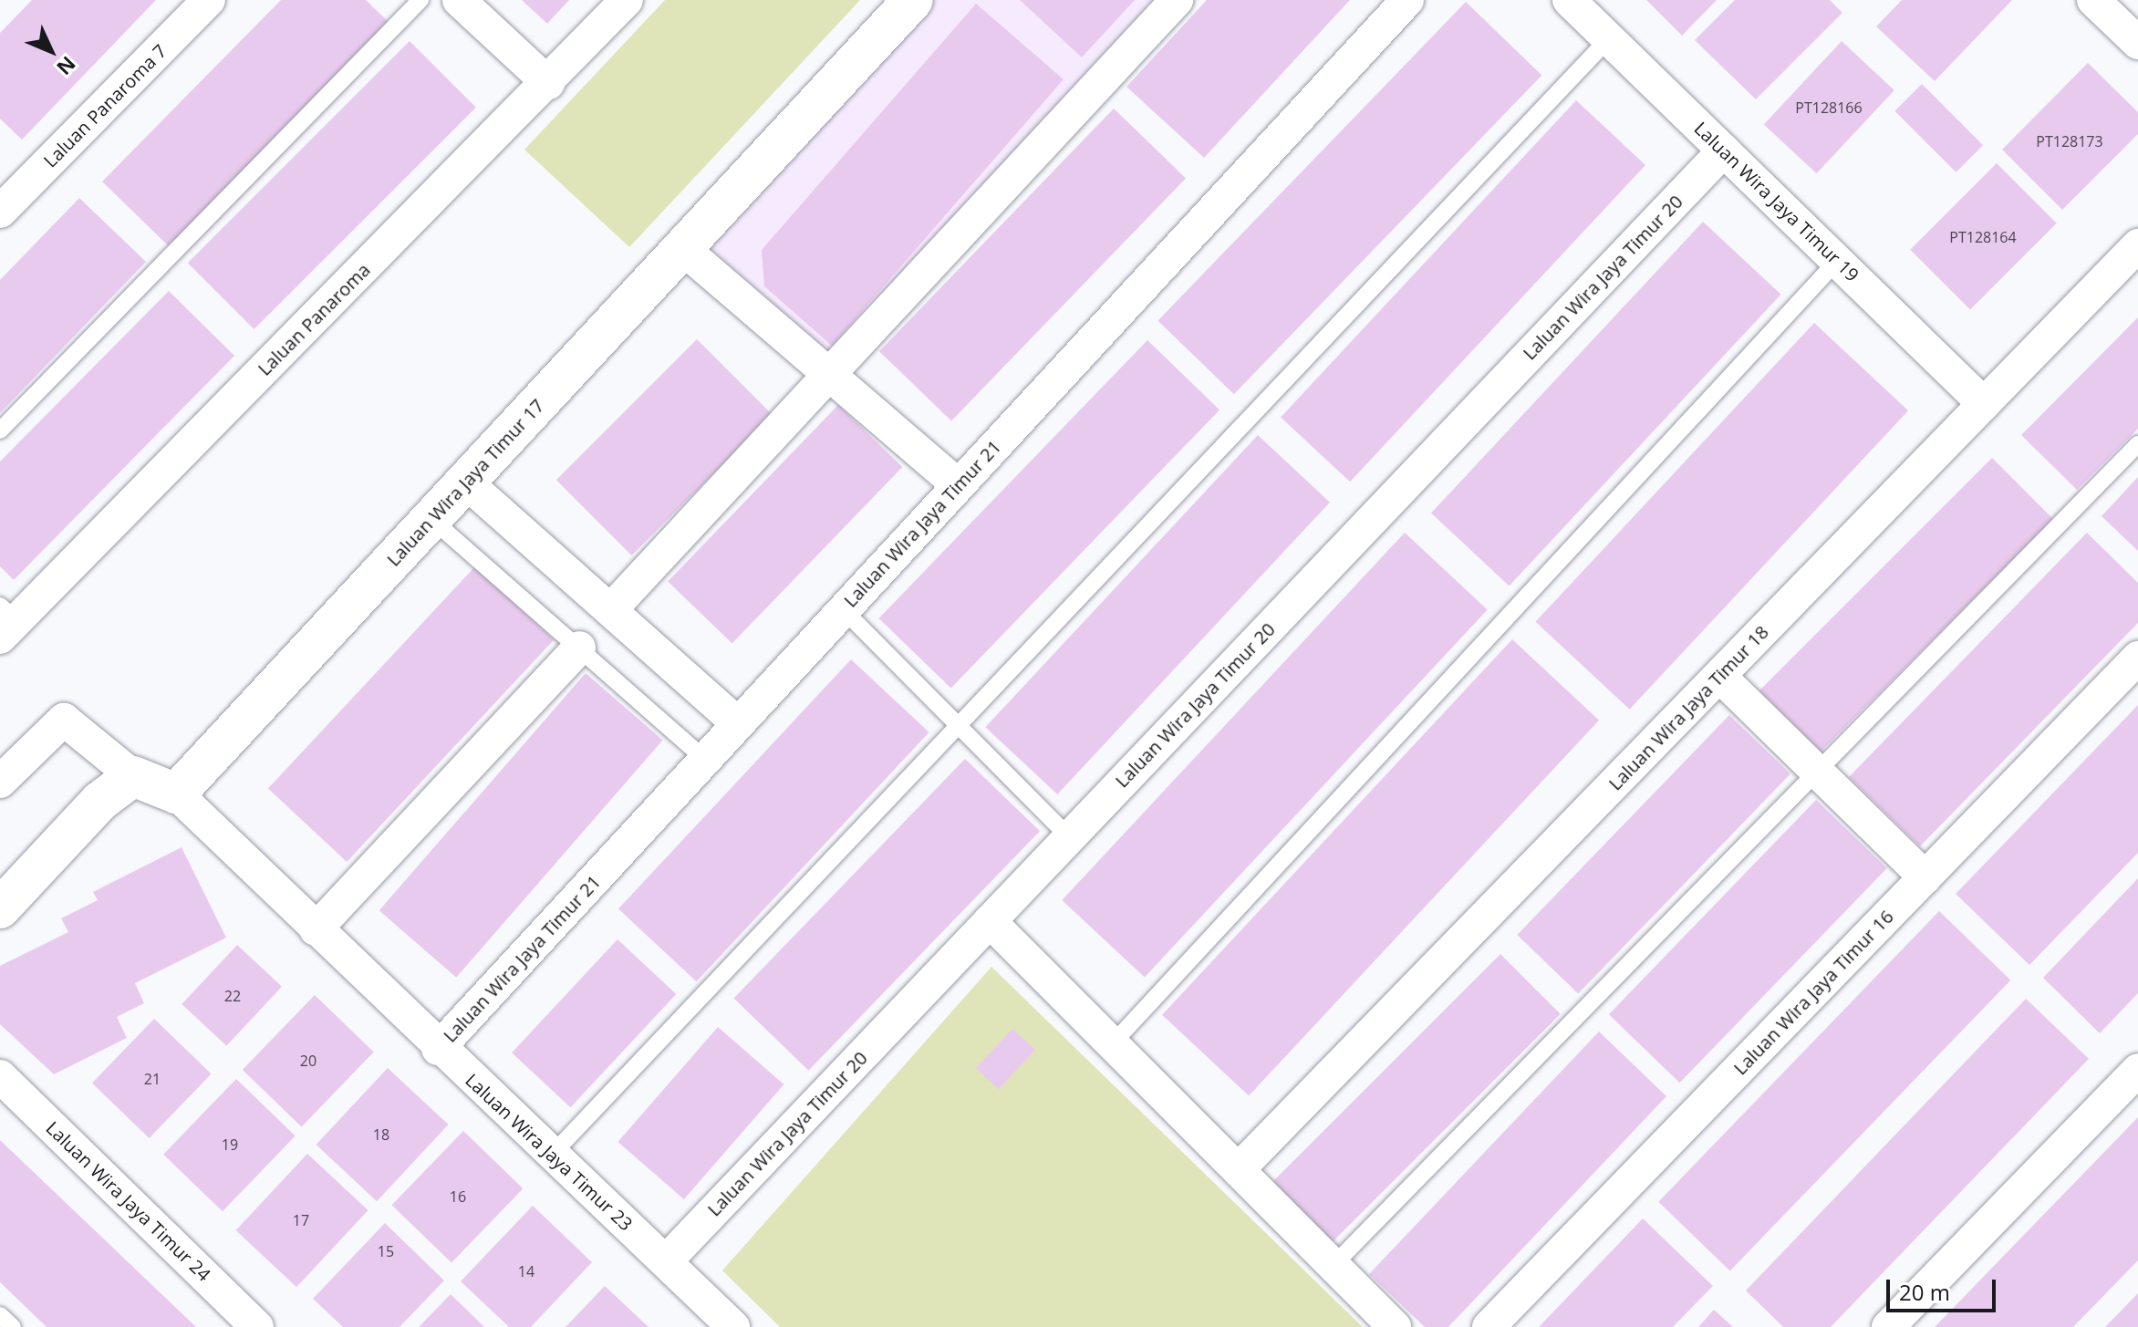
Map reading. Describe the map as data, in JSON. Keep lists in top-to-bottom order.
{
  "streets": {
    "street": [
      "Laluan Panaroma 7",
      "Laluan Wira Jaya Timur 19",
      "Laluan Wira Jaya Timur 20",
      "Laluan Panaroma",
      "Laluan Wira Jaya Timur 17",
      "Laluan Wira Jaya Timur 21",
      "Laluan Wira Jaya Timur 18",
      "Laluan Wira Jaya Timur 16",
      "Laluan Wira Jaya Timur 23",
      "Laluan Wira Jaya Timur 24"
    ]
  },
  "crossings": [
    ["Laluan Wira Jaya Timur 19", "Laluan Wira Jaya Timur 20"],
    ["Laluan Wira Jaya Timur 19", "Laluan Wira Jaya Timur 18"],
    ["Laluan Wira Jaya Timur 20", "Laluan Wira Jaya Timur 23"],
    ["Laluan Wira Jaya Timur 17", "Laluan Wira Jaya Timur 23"],
    ["Laluan Wira Jaya Timur 21", "Laluan Wira Jaya Timur 23"]
  ],
  "house_numbers": [
    "PT128166",
    "PT128173",
    "PT128164",
    "22",
    "20",
    "21",
    "18",
    "19",
    "16",
    "17",
    "15",
    "14"
  ],
  "scale_bar": "20 m",
  "north": "bottom right"
}
